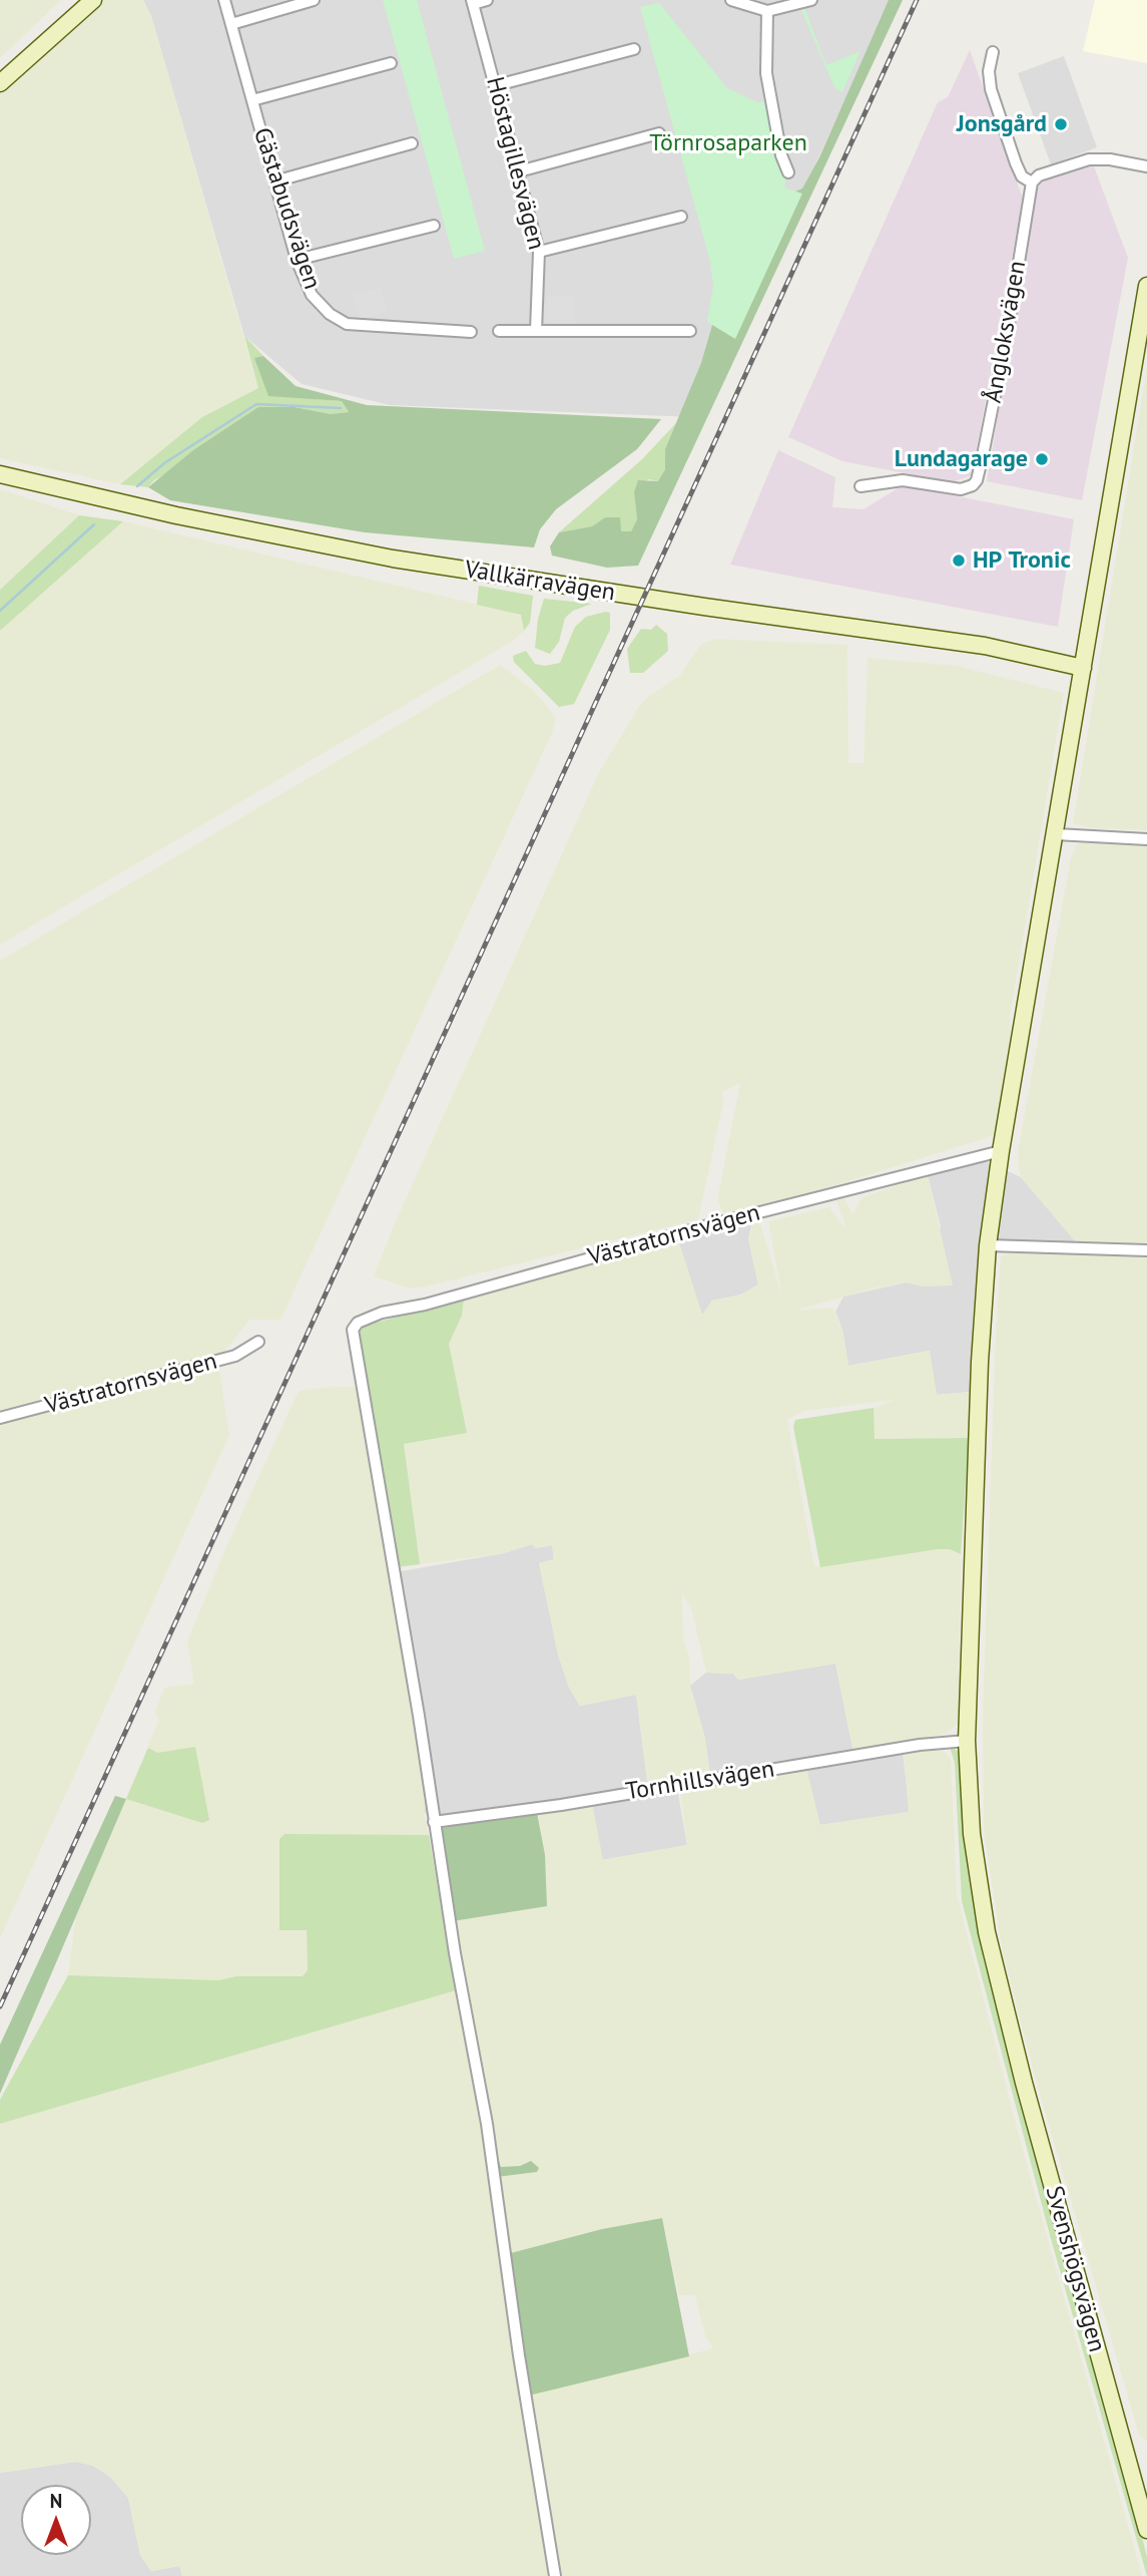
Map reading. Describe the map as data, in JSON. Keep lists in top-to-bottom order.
{
  "streets": {
    "main road": ["Vallkärravägen", "Svenshögsvägen"],
    "street": [
      "Höstagillesvägen",
      "Gästabudsvägen",
      "Ångloksvägen",
      "Västratornsvägen",
      "Tornhillsvägen"
    ]
  },
  "crossings": [
    ["Vallkärravägen", "Svenshögsvägen"],
    ["Västratornsvägen", "Tornhillsvägen"],
    ["Västratornsvägen", "Svenshögsvägen"],
    ["Tornhillsvägen", "Svenshögsvägen"]
  ],
  "parks": ["Törnrosaparken"],
  "places": ["Jonsgård", "Lundagarage", "HP Tronic"],
  "north": "top"
}
